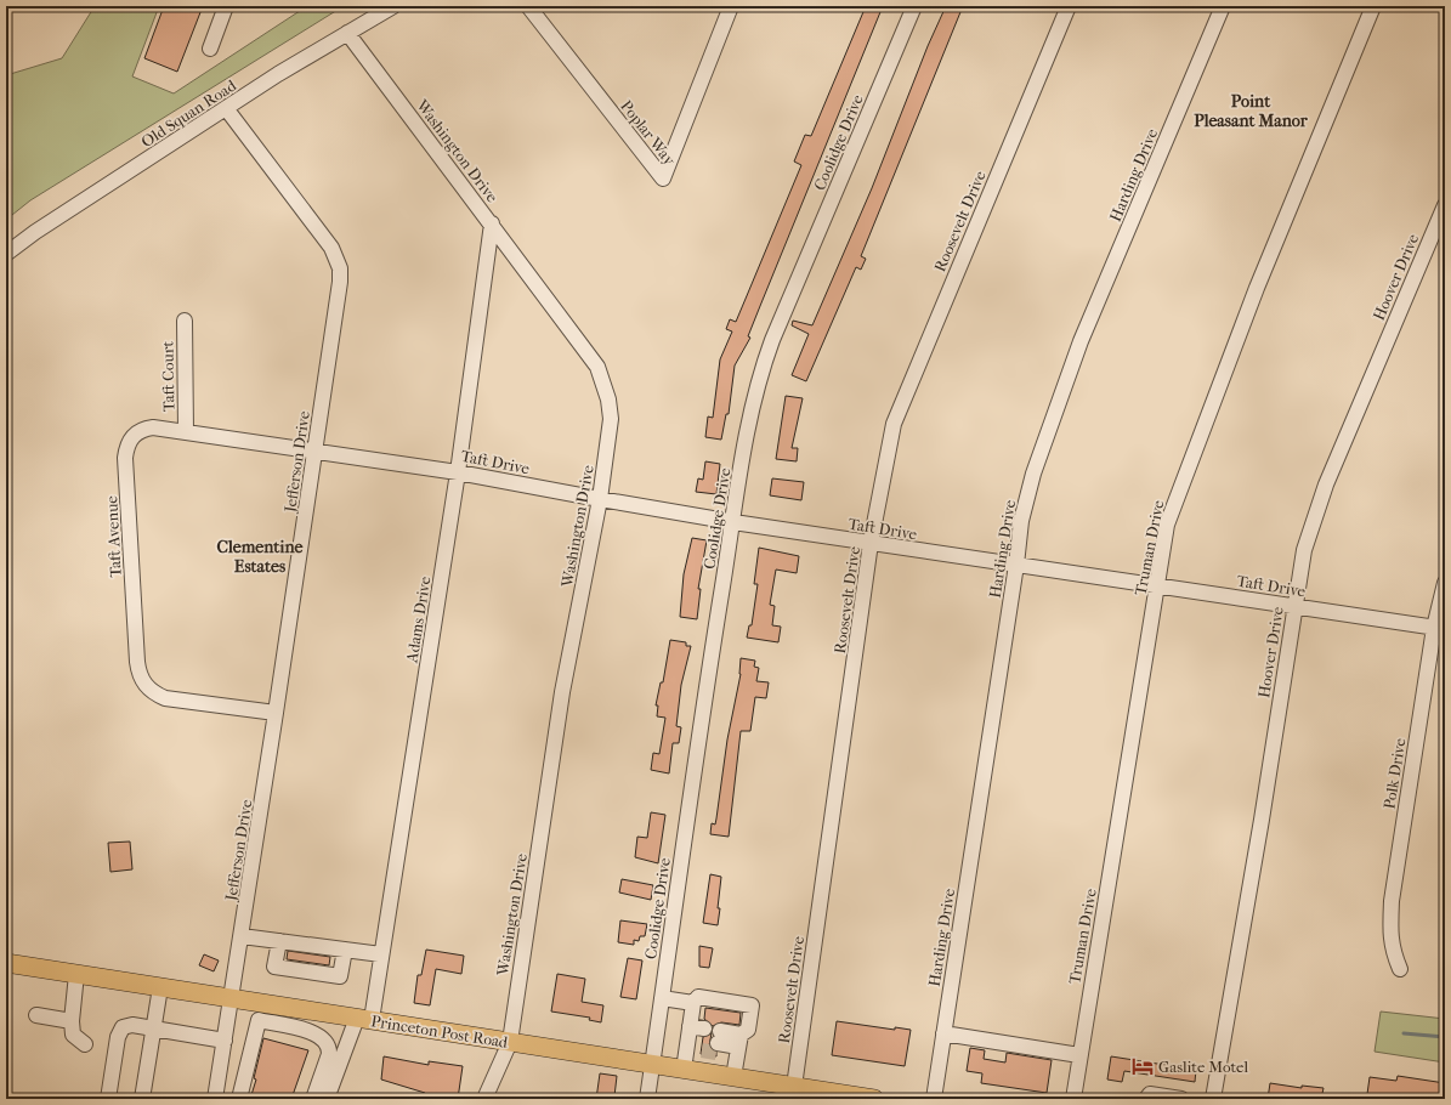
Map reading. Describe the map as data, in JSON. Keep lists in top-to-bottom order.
{
  "streets": {
    "main road": ["Princeton Post Road"],
    "street": [
      "Old Squan Road",
      "Poplar Way",
      "Coolidge Drive",
      "Washington Drive",
      "Harding Drive",
      "Roosevelt Drive",
      "Hoover Drive",
      "Taft Court",
      "Jefferson Drive",
      "Taft Drive",
      "Taft Avenue",
      "Truman Drive",
      "Adams Drive",
      "Polk Drive"
    ]
  },
  "crossings": [
    ["Old Squan Road", "Washington Drive"],
    ["Old Squan Road", "Jefferson Drive"],
    ["Coolidge Drive", "Taft Drive"],
    ["Coolidge Drive", "Princeton Post Road"],
    ["Washington Drive", "Taft Drive"],
    ["Washington Drive", "Adams Drive"],
    ["Washington Drive", "Princeton Post Road"],
    ["Harding Drive", "Taft Drive"],
    ["Roosevelt Drive", "Taft Drive"],
    ["Roosevelt Drive", "Princeton Post Road"],
    ["Hoover Drive", "Taft Drive"],
    ["Taft Court", "Taft Avenue"],
    ["Jefferson Drive", "Taft Drive"],
    ["Jefferson Drive", "Taft Avenue"],
    ["Jefferson Drive", "Princeton Post Road"],
    ["Taft Drive", "Taft Avenue"],
    ["Taft Drive", "Truman Drive"],
    ["Taft Drive", "Adams Drive"],
    ["Taft Drive", "Polk Drive"],
    ["Adams Drive", "Princeton Post Road"]
  ],
  "districts": ["Point Pleasant Manor", "Clementine Estates"],
  "places": {
    "hotel": ["Gaslite Motel"]
  }
}
